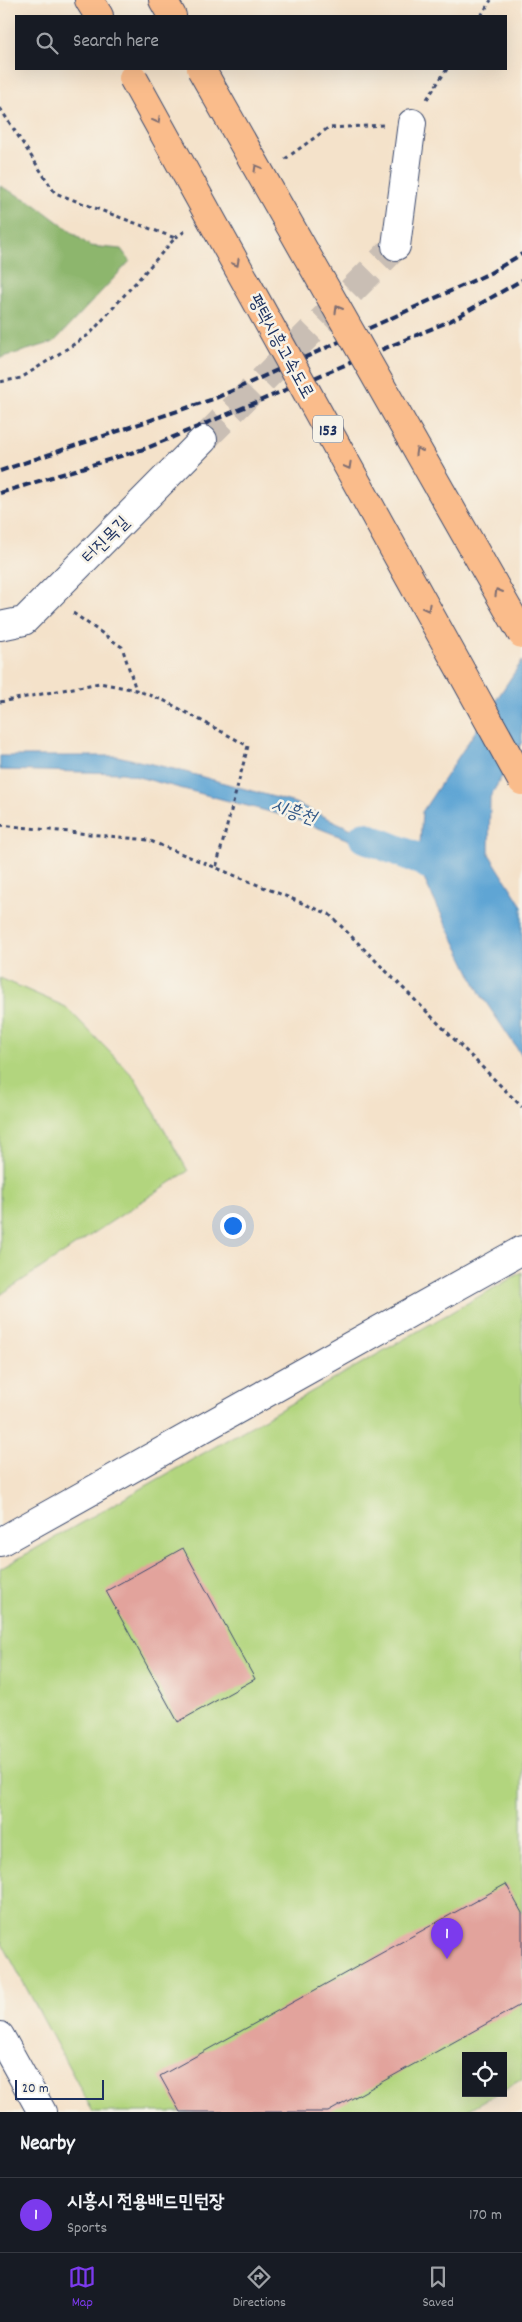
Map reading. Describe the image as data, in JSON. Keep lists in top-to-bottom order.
{
  "streets": {
    "highway": ["평택시흥고속도로", "153"],
    "street": ["터진목길"]
  },
  "water": ["시흥천"],
  "scale_bar": "20 m",
  "page": {
    "search": "Search here",
    "pins": "1",
    "scale": "20 m",
    "heading": "Nearby",
    "list": [
      {
        "mark": "1",
        "name": "시흥시 전용배드민턴장",
        "note": "Sports",
        "value": "170 m"
      }
    ],
    "nav": ["Map", "Directions", "Saved"]
  }
}
